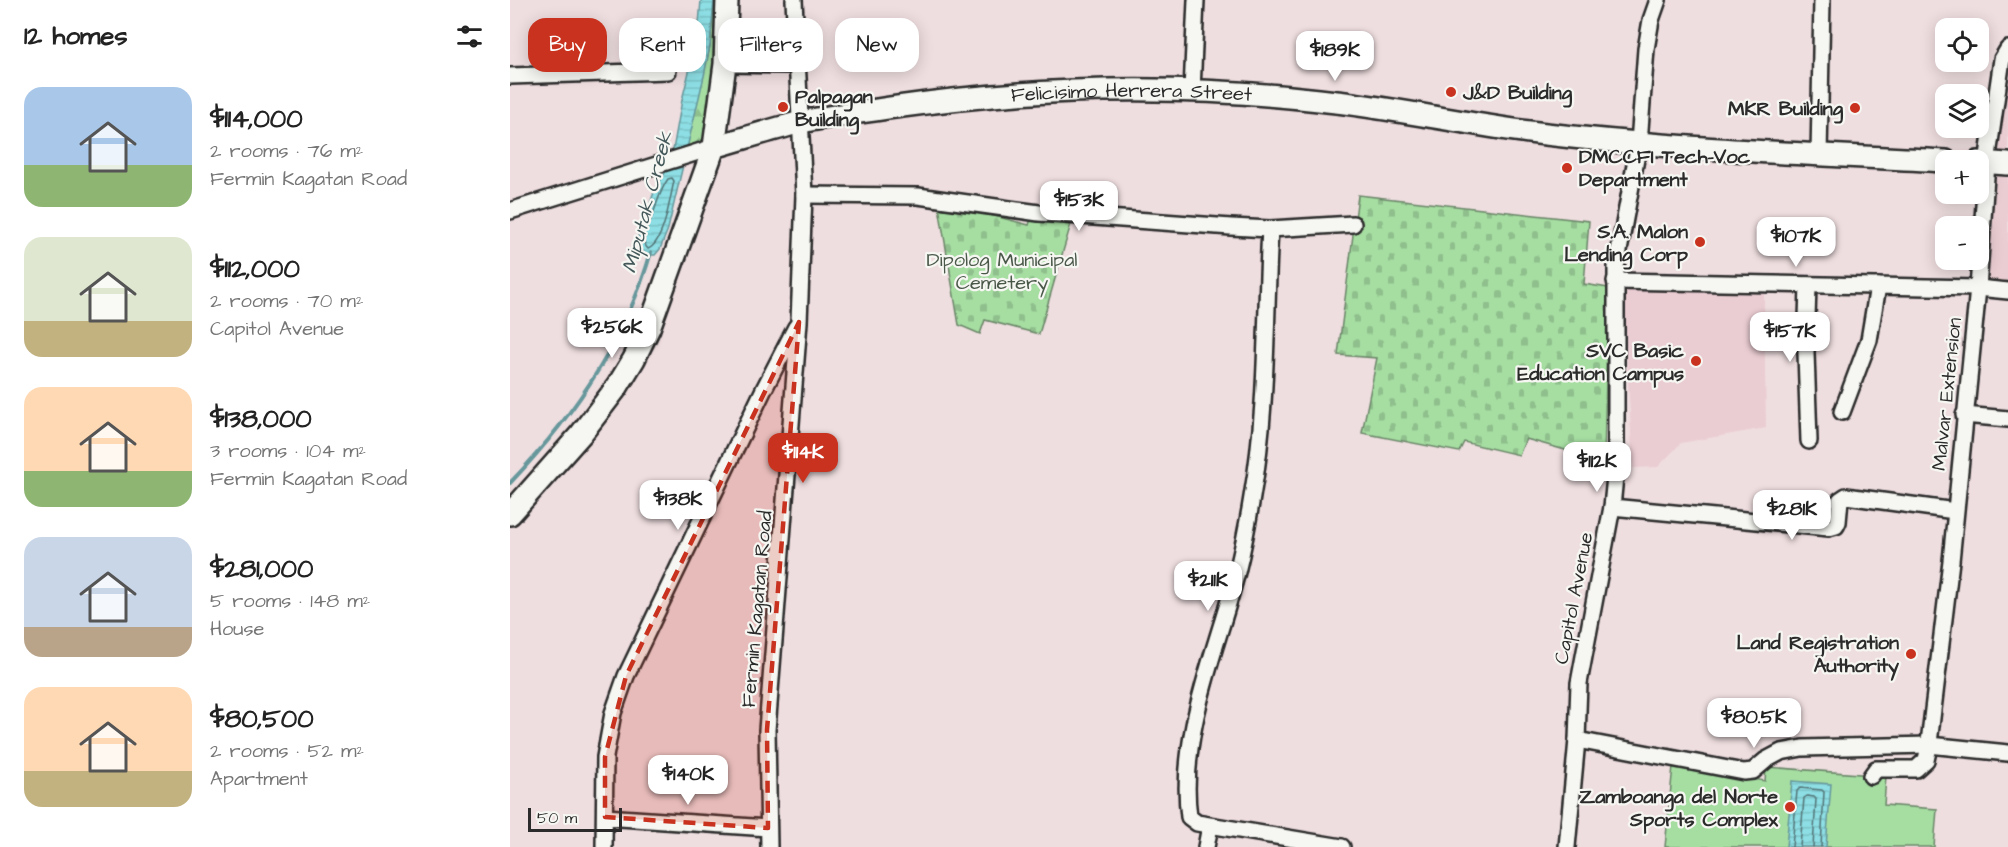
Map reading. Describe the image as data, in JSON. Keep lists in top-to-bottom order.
{
  "streets": {
    "street": [
      "Felicisimo Herrera Street",
      "Malvar Extension",
      "Capitol Avenue",
      "Fermin Kagatan Road"
    ]
  },
  "crossings": [
    ["Felicisimo Herrera Street", "Capitol Avenue"],
    ["Felicisimo Herrera Street", "Fermin Kagatan Road"]
  ],
  "water": ["Miputak Creek"],
  "parks": ["Dipolog Municipal Cemetery"],
  "places": [
    "J&D Building",
    "Palpagan Building",
    "MKR Building",
    "DMCCFI Tech-Voc Department",
    "S.A. Malon Lending Corp",
    "SVC Basic Education Campus",
    "Land Registration Authority",
    "Zamboanga del Norte Sports Complex"
  ],
  "scale_bar": "50 m",
  "page": {
    "heading": "12 homes",
    "map_buttons": ["+", "−"],
    "chip": [
      "Buy",
      "Rent",
      "Filters",
      "New"
    ],
    "price": [
      "$189K",
      "$153K",
      "$107K",
      "$256K",
      "$157K",
      "$114K",
      "$112K",
      "$138K",
      "$281K",
      "$211K",
      "$80.5K",
      "$140K"
    ],
    "list": [
      {
        "name": "$114,000",
        "note": "2 rooms · 76 m² · Fermin Kagatan Road"
      },
      {
        "name": "$112,000",
        "note": "2 rooms · 70 m² · Capitol Avenue"
      },
      {
        "name": "$138,000",
        "note": "3 rooms · 104 m² · Fermin Kagatan Road"
      },
      {
        "name": "$281,000",
        "note": "5 rooms · 148 m² · House"
      },
      {
        "name": "$80,500",
        "note": "2 rooms · 52 m² · Apartment"
      }
    ],
    "scale": "50 m"
  }
}
